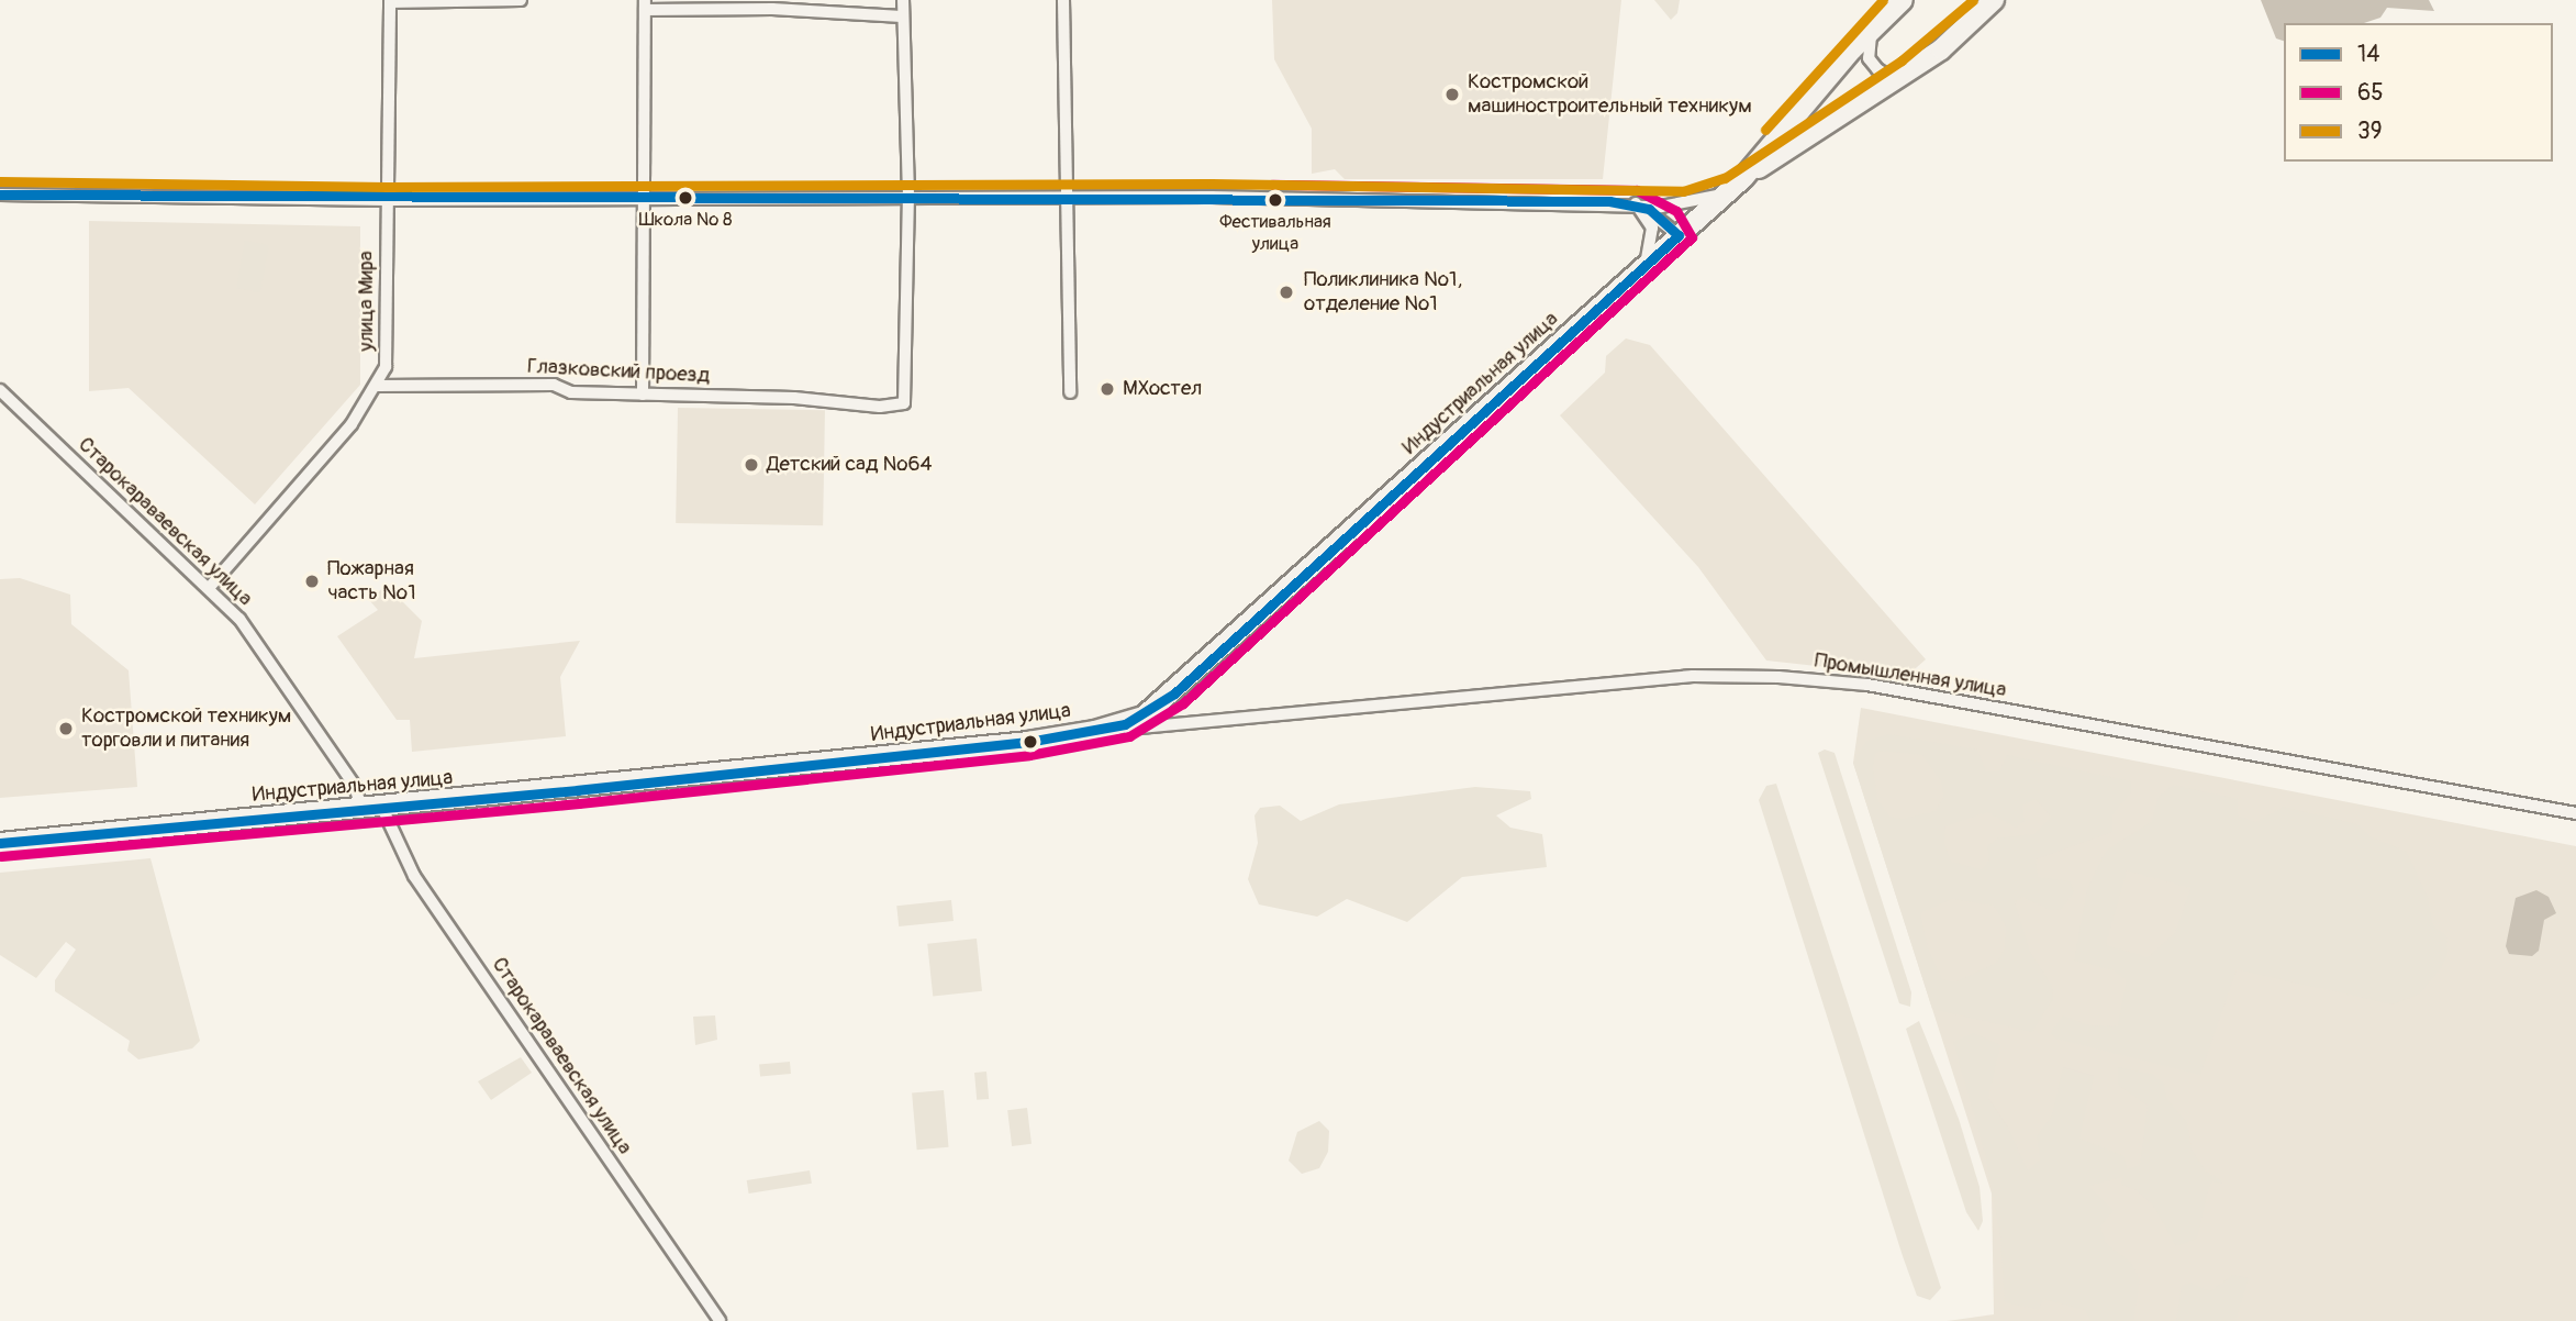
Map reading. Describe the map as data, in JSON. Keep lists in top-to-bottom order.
{
  "streets": {
    "highway": ["Индустриальная улица"],
    "street": [
      "улица Мира",
      "Глазковский проезд",
      "Старокараваевская улица",
      "Промышленная улица"
    ]
  },
  "crossings": [
    ["улица Мира", "Глазковский проезд"],
    ["улица Мира", "Старокараваевская улица"],
    ["Индустриальная улица", "Старокараваевская улица"],
    ["Индустриальная улица", "Промышленная улица"]
  ],
  "places": [
    "Костромской машиностроительный техникум",
    "Школа № 8",
    "Фестивальная улица",
    "Поликлиника №1, отделение №1",
    "МХостел",
    "Детский сад №64",
    "Пожарная часть №1",
    "Костромской техникум торговли и питания"
  ],
  "lines": ["transit line 39", "transit line 65", "transit line 14"],
  "legend": ["14", "65", "39"]
}
